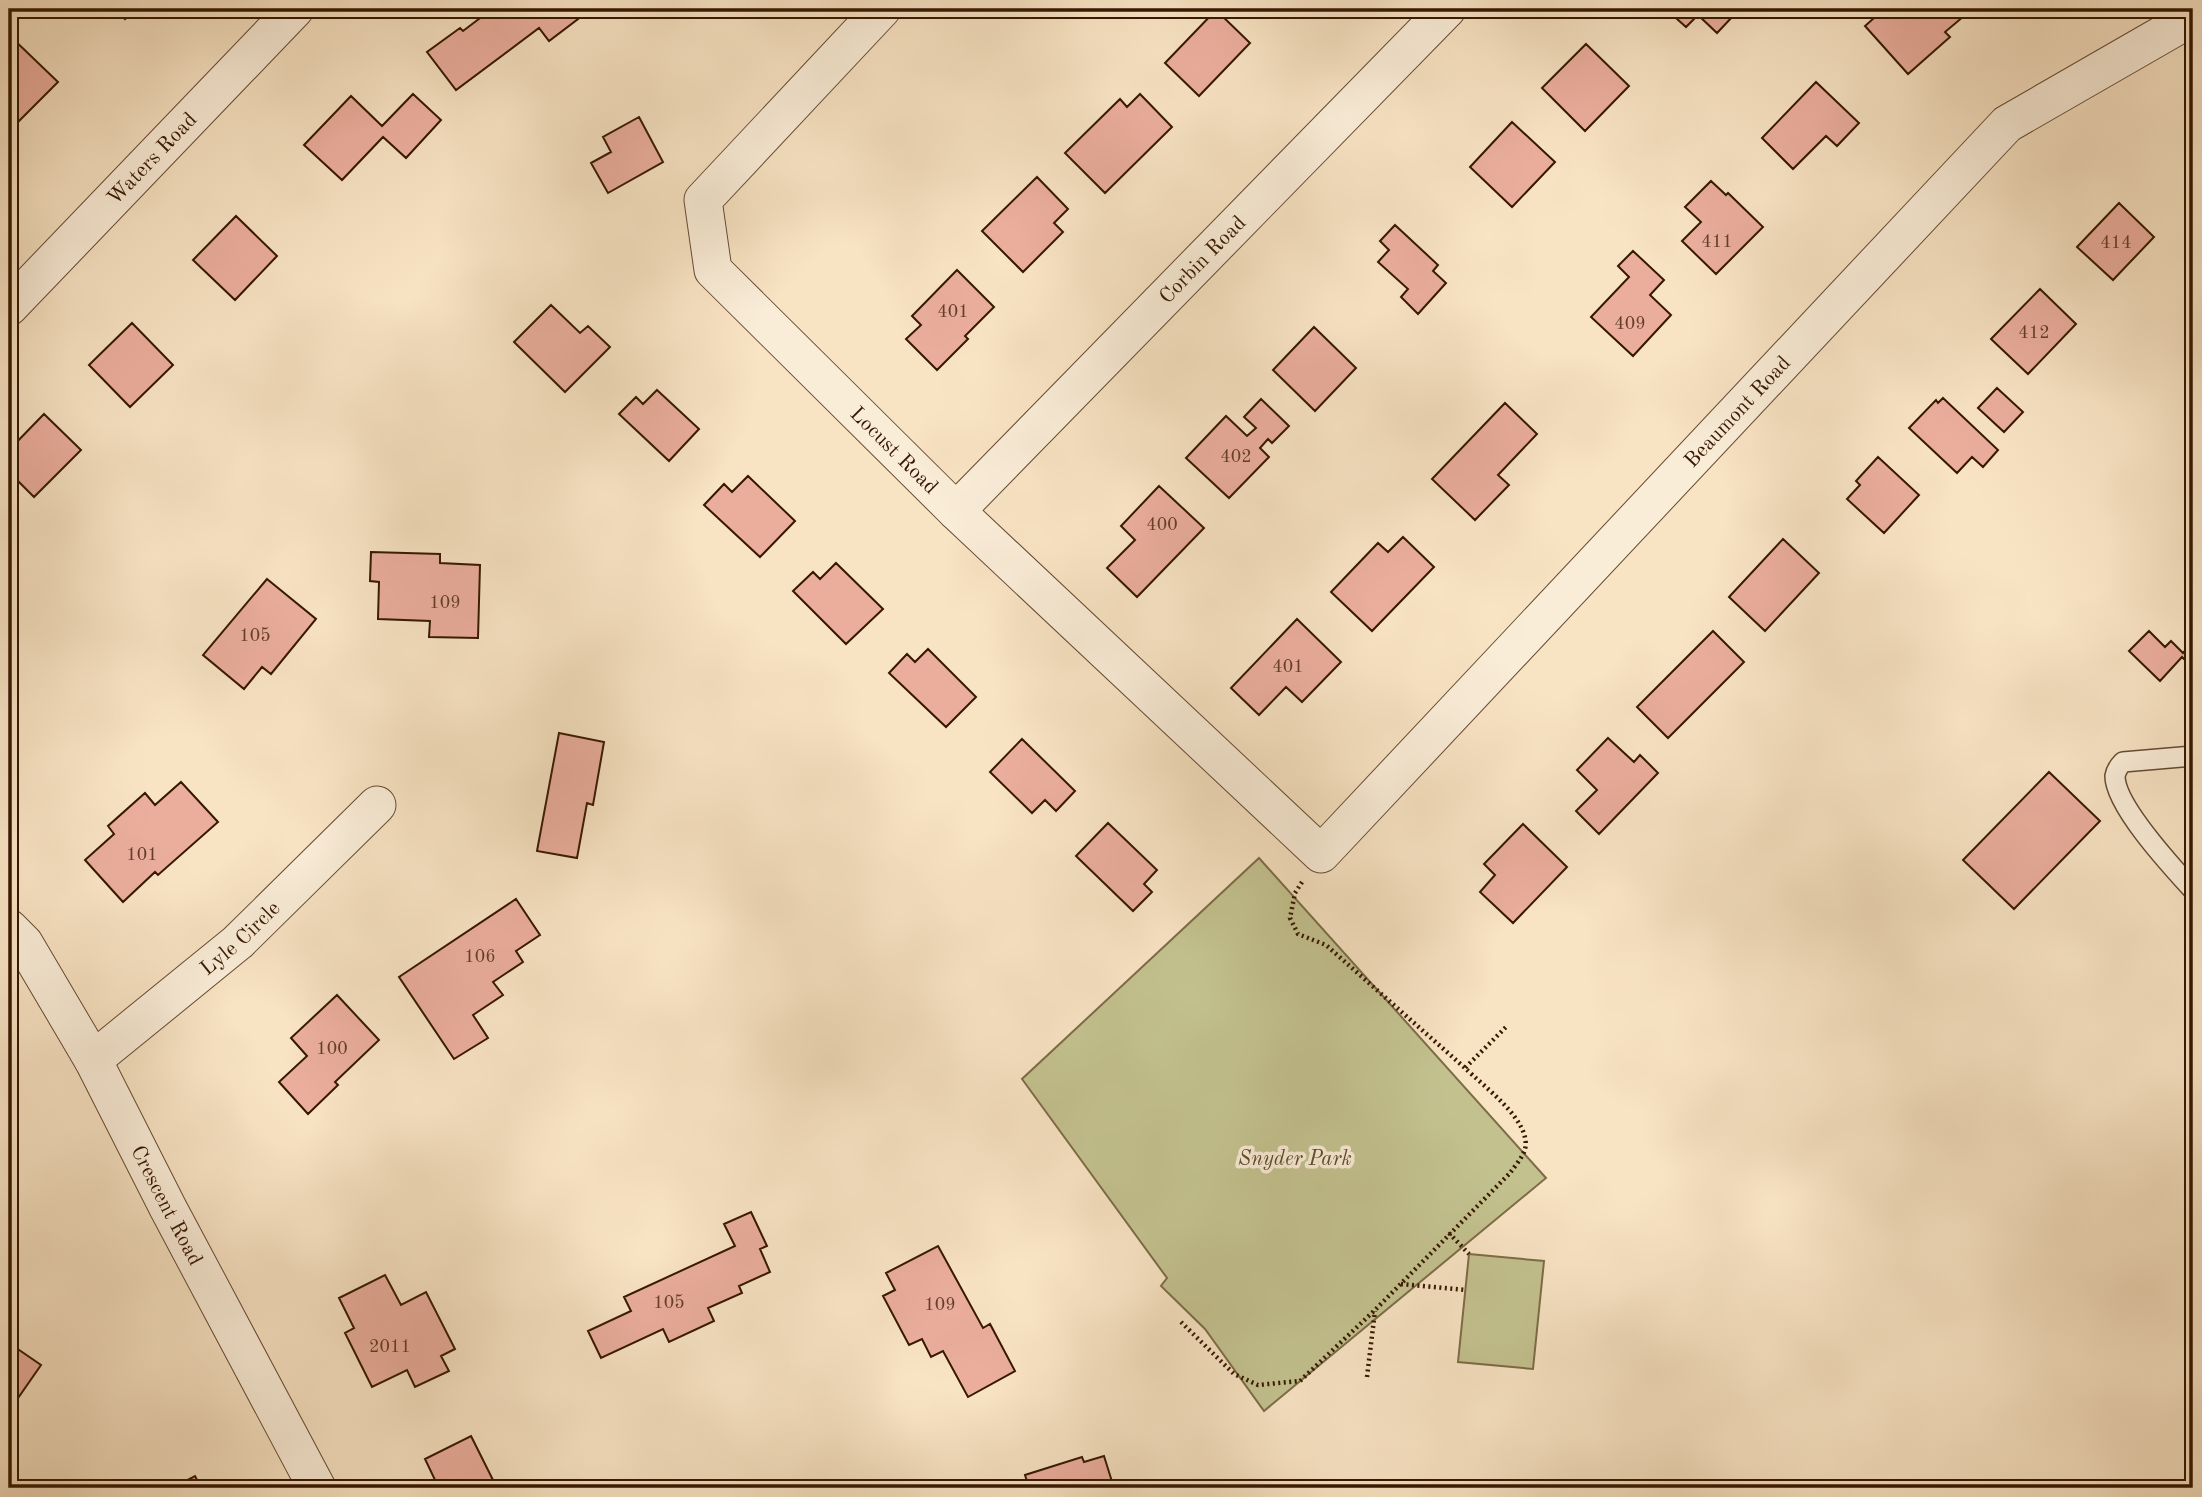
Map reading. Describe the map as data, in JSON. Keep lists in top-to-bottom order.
{
  "streets": {
    "street": [
      "Waters Road",
      "Corbin Road",
      "Beaumont Road",
      "Locust Road",
      "Lyle Circle",
      "Crescent Road"
    ]
  },
  "crossings": [
    ["Corbin Road", "Locust Road"],
    ["Beaumont Road", "Locust Road"],
    ["Lyle Circle", "Crescent Road"]
  ],
  "parks": ["Snyder Park"],
  "house_numbers": [
    "411",
    "414",
    "401",
    "409",
    "412",
    "402",
    "400",
    "109",
    "105",
    "401",
    "101",
    "106",
    "100",
    "105",
    "109",
    "2011"
  ]
}
